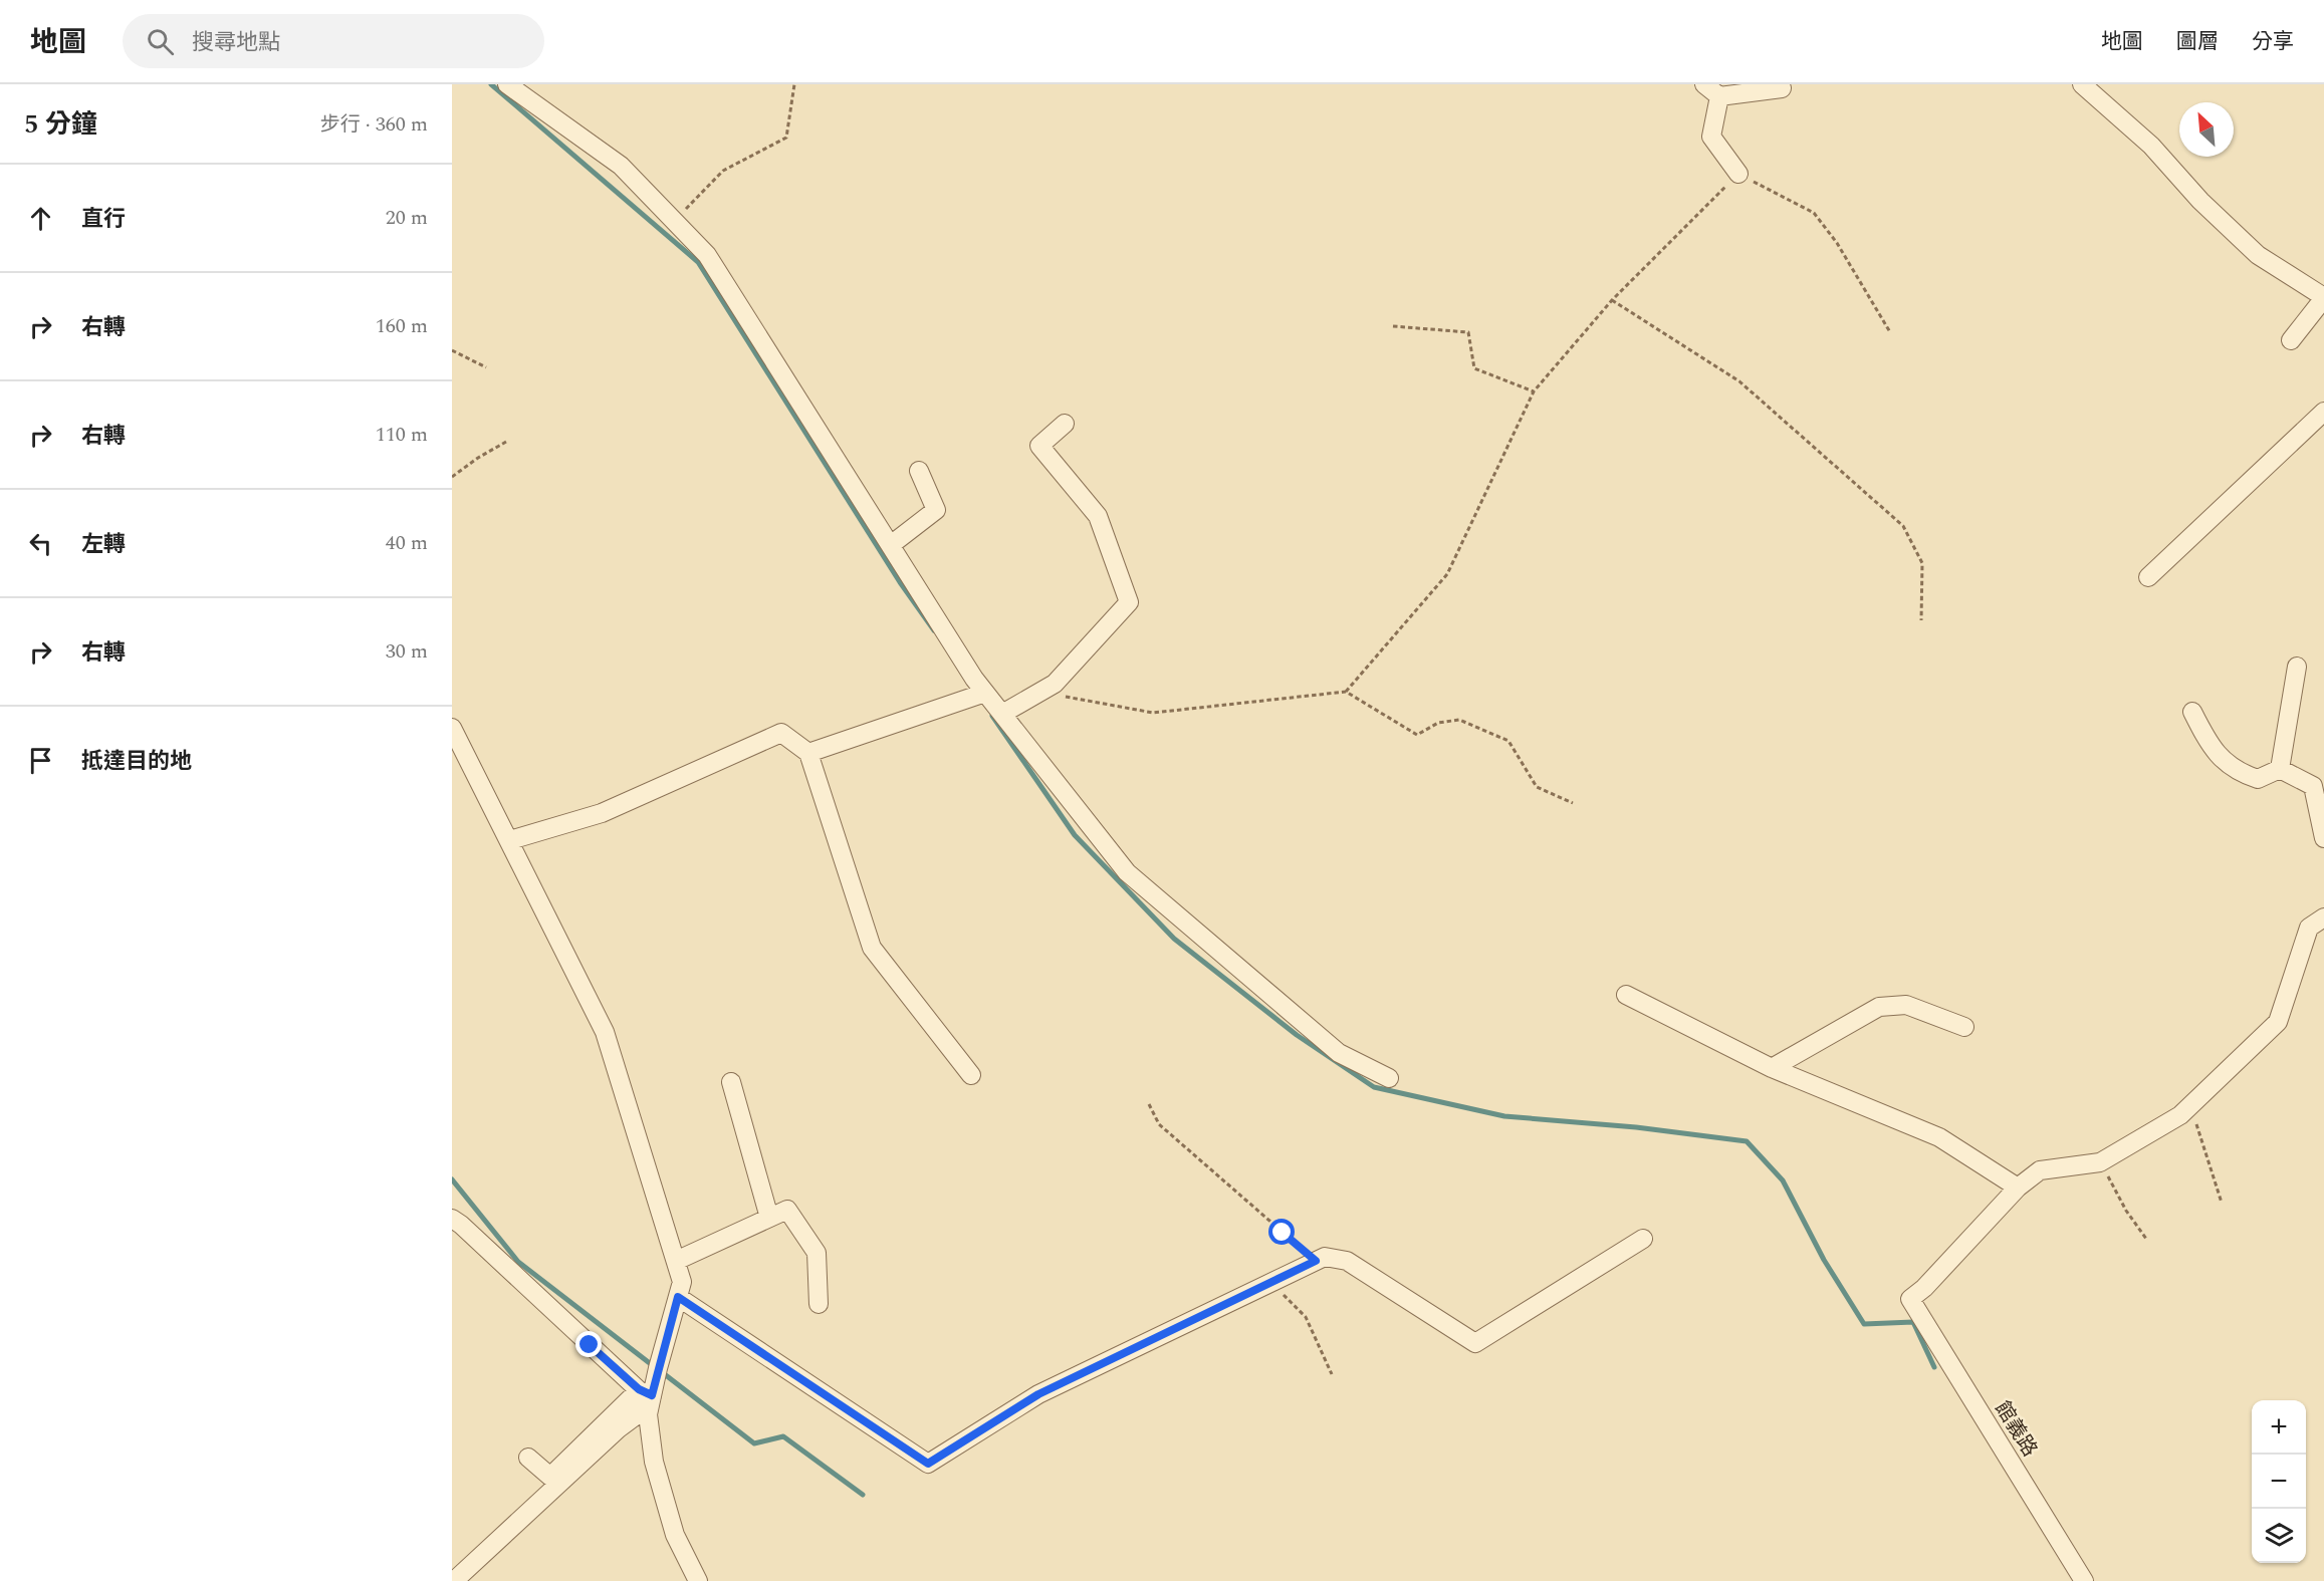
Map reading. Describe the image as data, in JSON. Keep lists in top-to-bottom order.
{
  "streets": {
    "street": ["館義路"]
  },
  "north": "top left",
  "page": {
    "header": "地圖",
    "search": "搜尋地點",
    "nav": ["地圖", "圖層", "分享"],
    "heading": ["5 分鐘", "步行 · 360 m"],
    "list": [
      ["直行", "20 m"],
      ["右轉", "160 m"],
      ["右轉", "110 m"],
      ["左轉", "40 m"],
      ["右轉", "30 m"],
      "抵達目的地"
    ],
    "map_buttons": ["+", "−"]
  }
}
